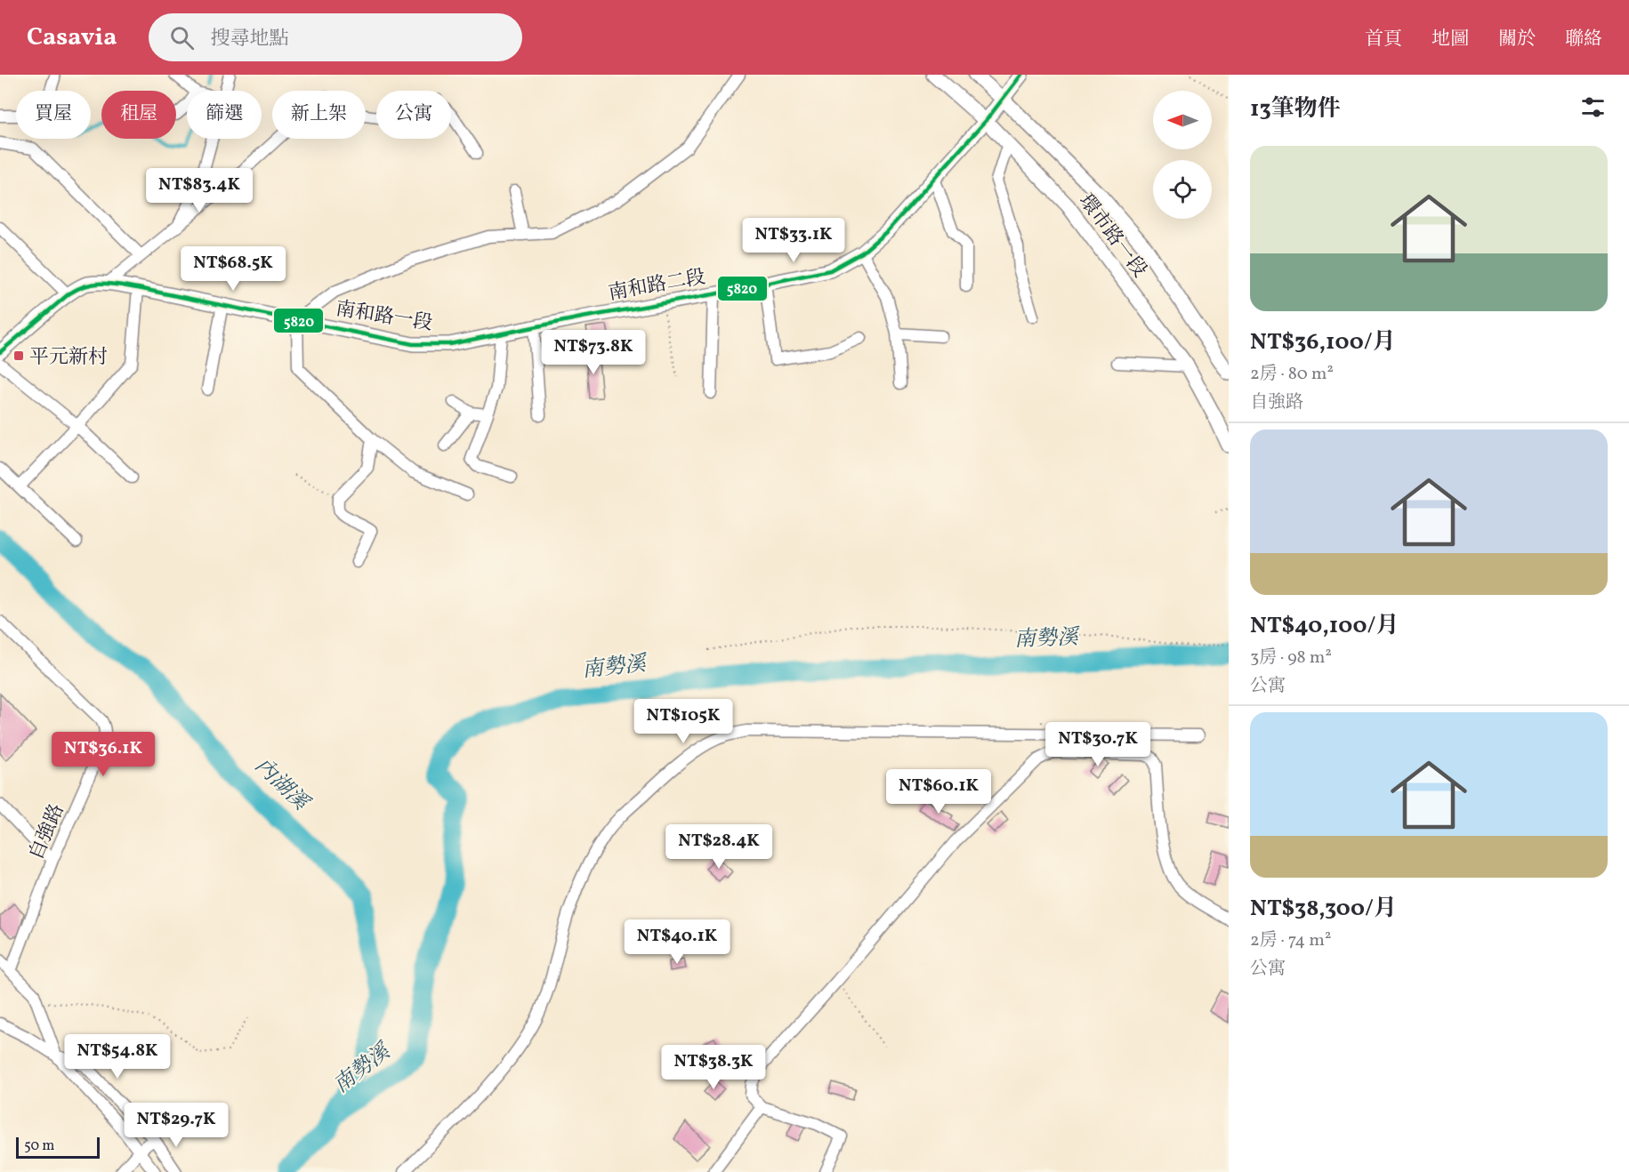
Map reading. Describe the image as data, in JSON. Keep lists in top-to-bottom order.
{
  "streets": {
    "main road": ["環市路一段", "南和路二段", "南和路一段"],
    "street": ["自強路"]
  },
  "crossings": [
    ["環市路一段", "南和路二段"],
    ["南和路二段", "南和路一段"]
  ],
  "water": ["南勢溪", "內湖溪"],
  "places": {
    "transit": ["平元新村"]
  },
  "lines": ["transit line 5820"],
  "scale_bar": "50 m",
  "north": "left",
  "page": {
    "header": "Casavia",
    "search": "搜尋地點",
    "nav": [
      "首頁",
      "地圖",
      "關於",
      "聯絡"
    ],
    "heading": "13筆物件",
    "chip": [
      "買屋",
      "租屋",
      "篩選",
      "新上架",
      "公寓"
    ],
    "list": [
      {
        "name": "NT$36,100/月",
        "note": "2房 · 80 m² · 自強路"
      },
      {
        "name": "NT$40,100/月",
        "note": "3房 · 98 m² · 公寓"
      },
      {
        "name": "NT$38,300/月",
        "note": "2房 · 74 m² · 公寓"
      }
    ],
    "price": [
      "NT$83.4K",
      "NT$33.1K",
      "NT$68.5K",
      "NT$73.8K",
      "NT$105K",
      "NT$30.7K",
      "NT$36.1K",
      "NT$60.1K",
      "NT$28.4K",
      "NT$40.1K",
      "NT$54.8K",
      "NT$38.3K",
      "NT$29.7K"
    ],
    "scale": "50 m"
  }
}
